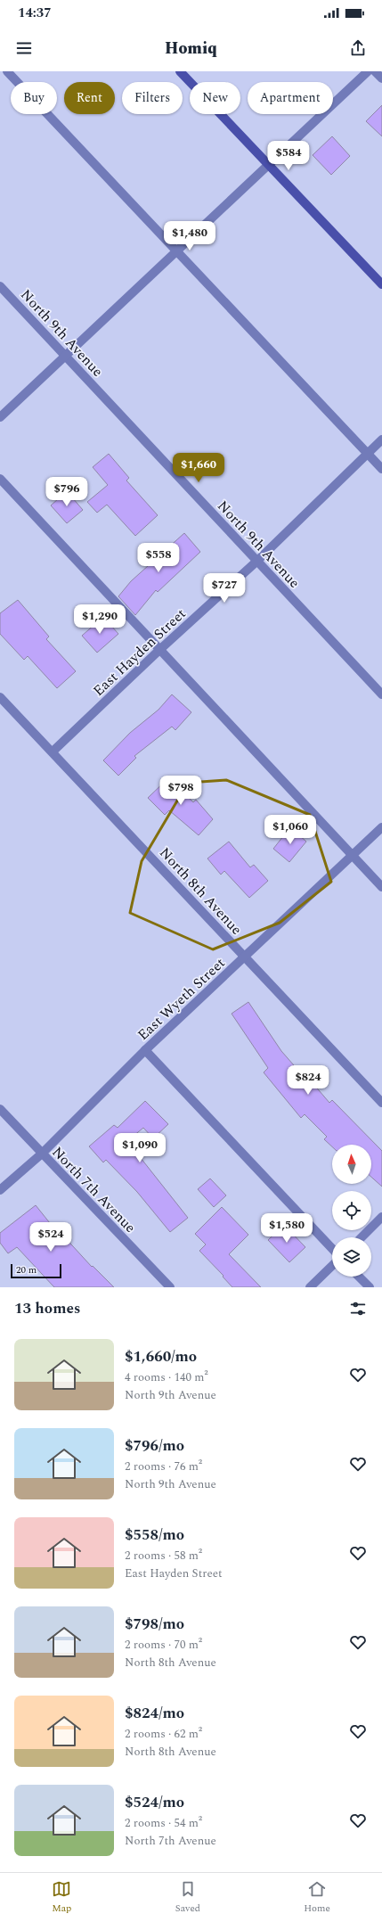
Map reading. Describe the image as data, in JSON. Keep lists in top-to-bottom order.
{
  "streets": {
    "street": [
      "North 9th Avenue",
      "East Hayden Street",
      "North 8th Avenue",
      "East Wyeth Street",
      "North 7th Avenue"
    ]
  },
  "crossings": [
    ["North 9th Avenue", "East Hayden Street"],
    ["East Hayden Street", "North 8th Avenue"],
    ["North 8th Avenue", "East Wyeth Street"],
    ["East Wyeth Street", "North 7th Avenue"]
  ],
  "scale_bar": "20 m",
  "north": "top",
  "page": {
    "status": "14:37",
    "header": "Homiq",
    "chip": [
      "Buy",
      "Rent",
      "Filters",
      "New",
      "Apartment"
    ],
    "price": [
      "$584",
      "$1,480",
      "$1,660",
      "$796",
      "$558",
      "$727",
      "$1,290",
      "$798",
      "$1,060",
      "$824",
      "$1,090",
      "$1,580",
      "$524"
    ],
    "scale": "20 m",
    "heading": "13 homes",
    "list": [
      {
        "name": "$1,660/mo",
        "note": "4 rooms · 140 m² · North 9th Avenue"
      },
      {
        "name": "$796/mo",
        "note": "2 rooms · 76 m² · North 9th Avenue"
      },
      {
        "name": "$558/mo",
        "note": "2 rooms · 58 m² · East Hayden Street"
      },
      {
        "name": "$798/mo",
        "note": "2 rooms · 70 m² · North 8th Avenue"
      },
      {
        "name": "$824/mo",
        "note": "2 rooms · 62 m² · North 8th Avenue"
      },
      {
        "name": "$524/mo",
        "note": "2 rooms · 54 m² · North 7th Avenue"
      }
    ],
    "tabs": ["Map", "Saved", "Home"]
  }
}
